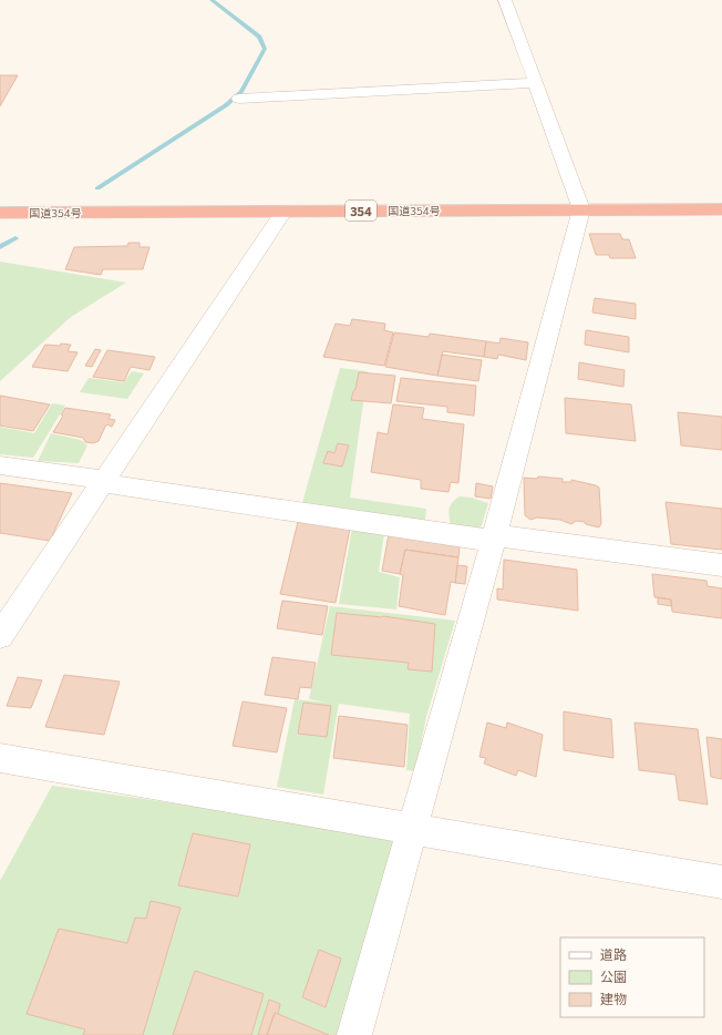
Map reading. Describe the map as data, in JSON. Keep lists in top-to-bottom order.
{
  "streets": {
    "highway": ["354", "国道354号"]
  },
  "legend": ["道路", "公園", "建物"]
}
